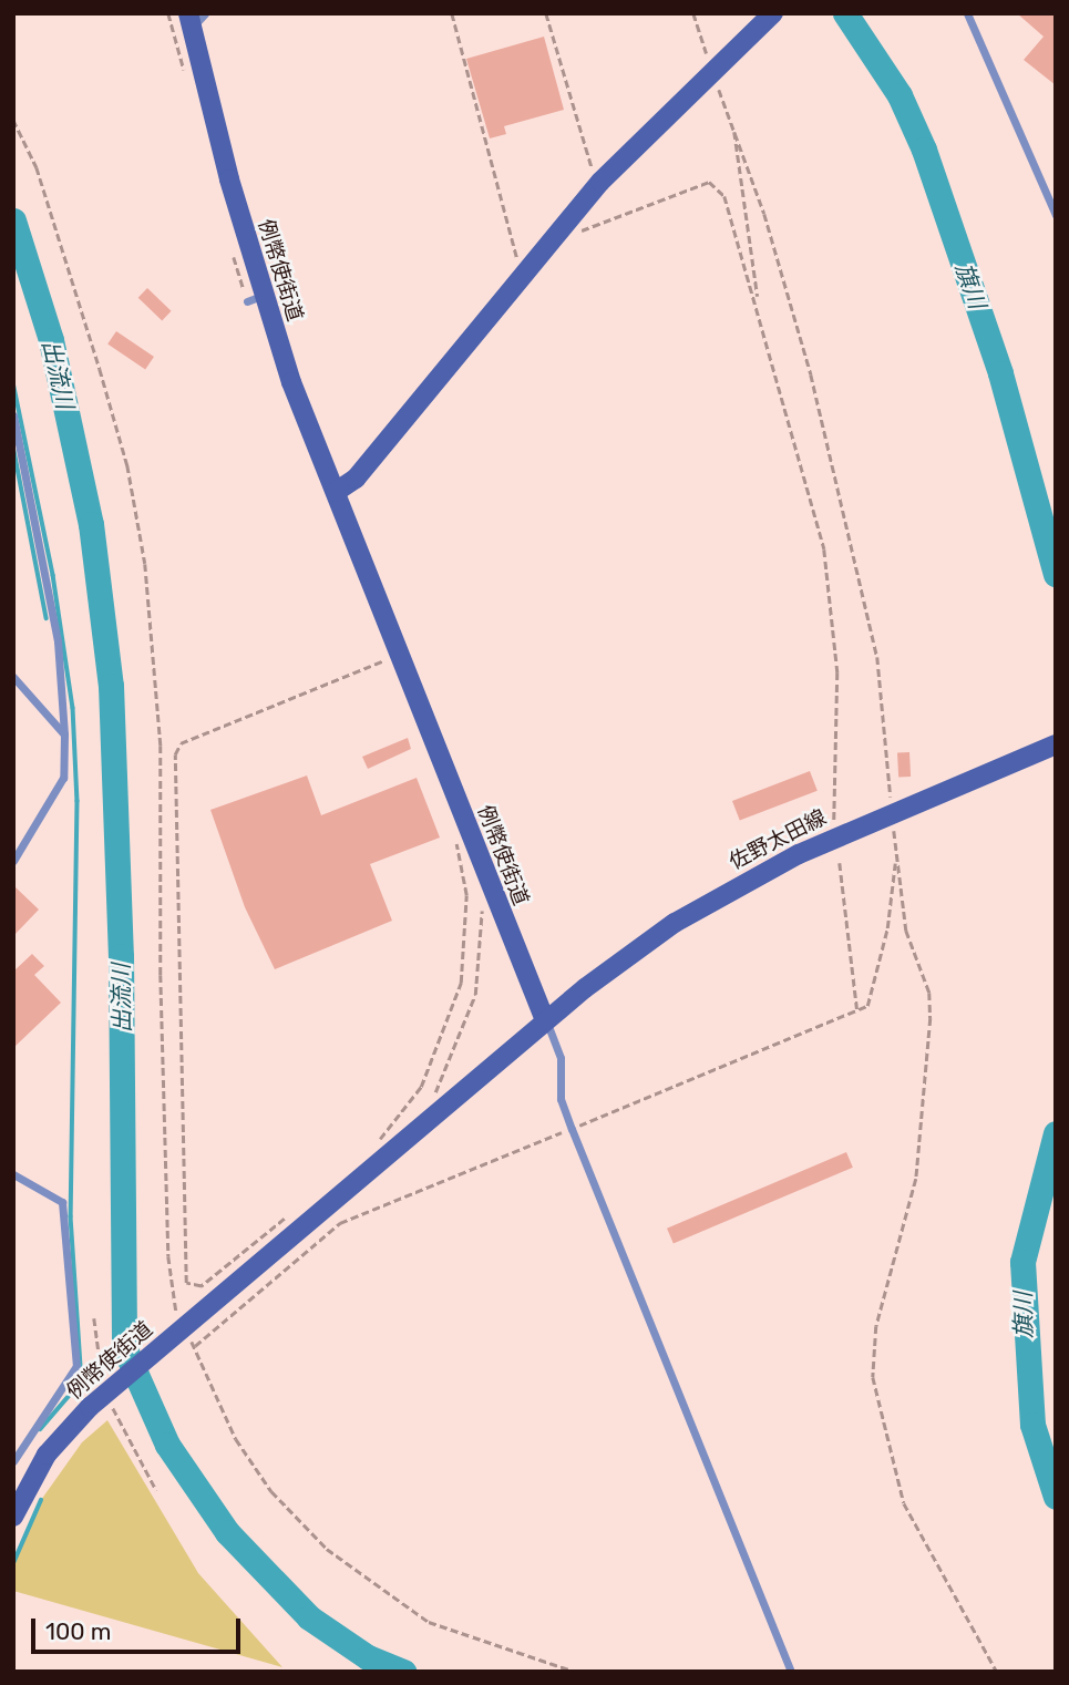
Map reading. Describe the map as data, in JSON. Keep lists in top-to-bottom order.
{
  "streets": {
    "street": ["例幣使街道", "佐野太田線"]
  },
  "crossings": [
    ["例幣使街道", "佐野太田線"]
  ],
  "water": ["旗川", "出流川"],
  "scale_bar": "100 m"
}
